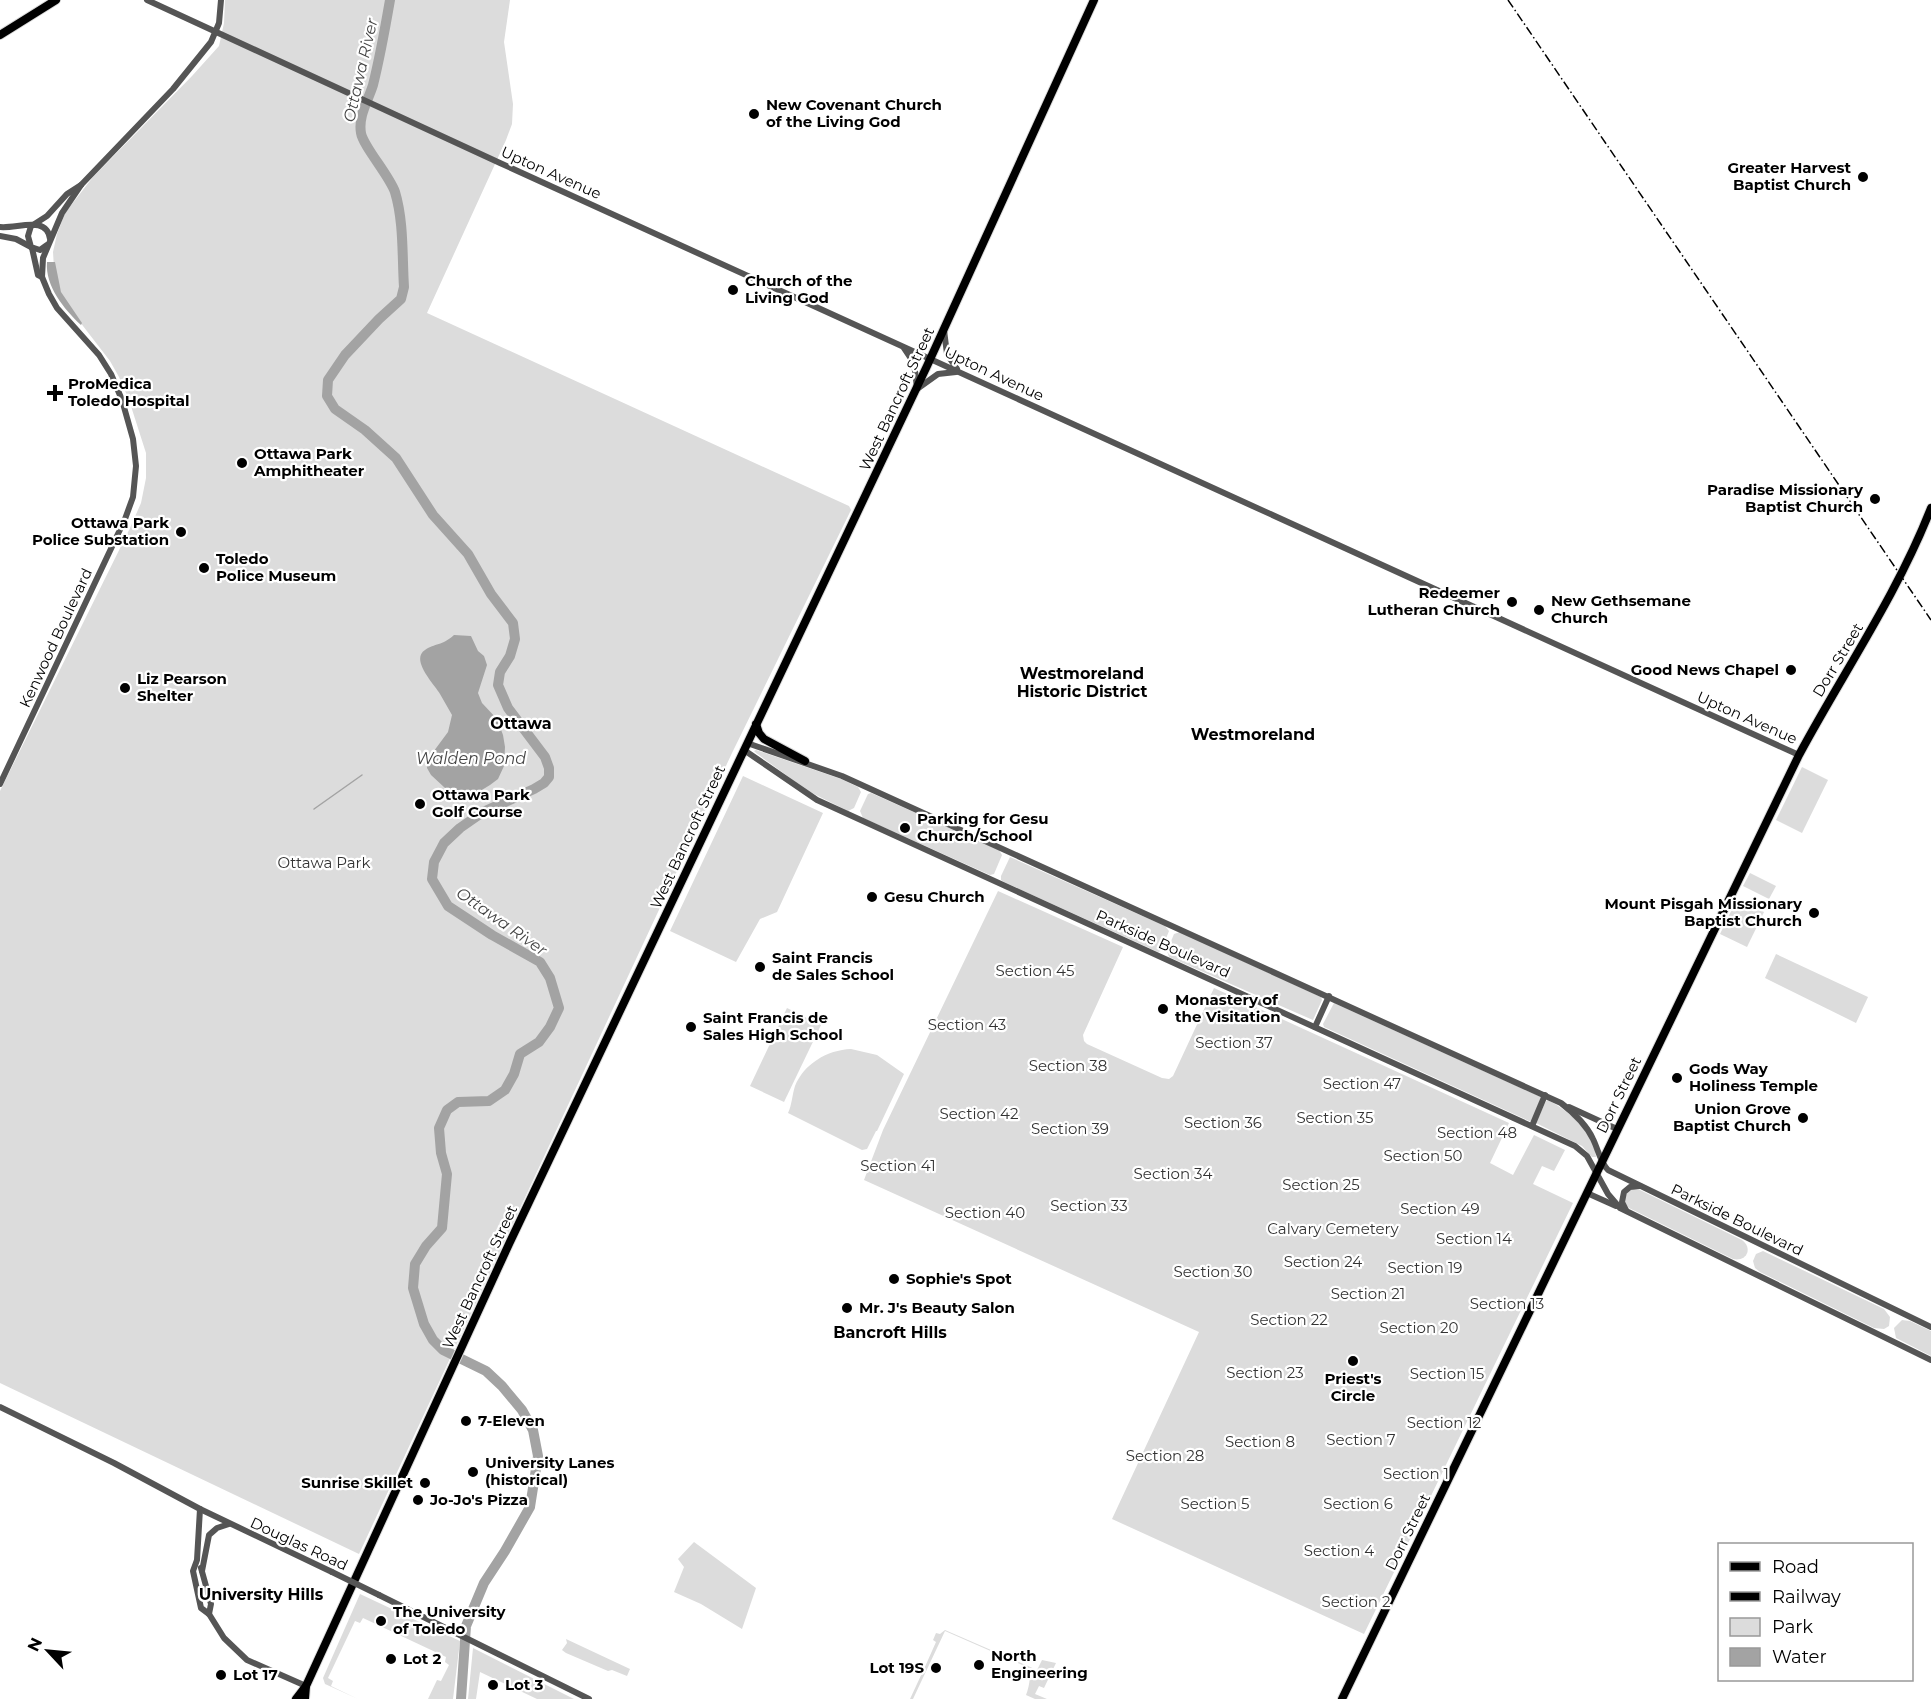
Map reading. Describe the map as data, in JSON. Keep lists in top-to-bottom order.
{
  "streets": {
    "main road": ["West Bancroft Street", "Dorr Street"],
    "street": [
      "Upton Avenue",
      "Kenwood Boulevard",
      "Parkside Boulevard",
      "Douglas Road"
    ]
  },
  "crossings": [
    ["Upton Avenue", "West Bancroft Street"],
    ["Upton Avenue", "Dorr Street"],
    ["West Bancroft Street", "Parkside Boulevard"],
    ["Dorr Street", "Parkside Boulevard"]
  ],
  "districts": [
    "Westmoreland Historic District",
    "Ottawa",
    "Westmoreland",
    "Bancroft Hills",
    "University Hills"
  ],
  "water": ["Ottawa River", "Walden Pond"],
  "parks": [
    "Ottawa Park",
    "Section 45",
    "Section 43",
    "Section 37",
    "Section 38",
    "Section 47",
    "Section 42",
    "Section 35",
    "Section 36",
    "Section 39",
    "Section 48",
    "Section 50",
    "Section 41",
    "Section 34",
    "Section 25",
    "Section 33",
    "Section 49",
    "Section 40",
    "Calvary Cemetery",
    "Section 14",
    "Section 24",
    "Section 19",
    "Section 30",
    "Section 21",
    "Section 13",
    "Section 22",
    "Section 20",
    "Section 23",
    "Section 15",
    "Section 12",
    "Section 7",
    "Section 8",
    "Section 28",
    "Section 1",
    "Section 5",
    "Section 6",
    "Section 4",
    "Section 2"
  ],
  "places": {
    "other": [
      "New Covenant Church of the Living God",
      "Greater Harvest Baptist Church",
      "Church of the Living God",
      "Ottawa Park Amphitheater",
      "Paradise Missionary Baptist Church",
      "Ottawa Park Police Substation",
      "Toledo Police Museum",
      "Redeemer Lutheran Church",
      "New Gethsemane Church",
      "Good News Chapel",
      "Liz Pearson Shelter",
      "Ottawa Park Golf Course",
      "Parking for Gesu Church/School",
      "Gesu Church",
      "Mount Pisgah Missionary Baptist Church",
      "Saint Francis de Sales School",
      "Monastery of the Visitation",
      "Saint Francis de Sales High School",
      "Gods Way Holiness Temple",
      "Union Grove Baptist Church",
      "Sophie's Spot",
      "Mr. J's Beauty Salon",
      "Priest's Circle",
      "7-Eleven",
      "University Lanes (historical)",
      "Sunrise Skillet",
      "Jo-Jo's Pizza",
      "The University of Toledo",
      "Lot 2",
      "North Engineering",
      "Lot 19S",
      "Lot 17",
      "Lot 3"
    ],
    "health": ["ProMedica Toledo Hospital"]
  },
  "legend": [
    "Road",
    "Railway",
    "Park",
    "Water"
  ],
  "north": "top left"
}
